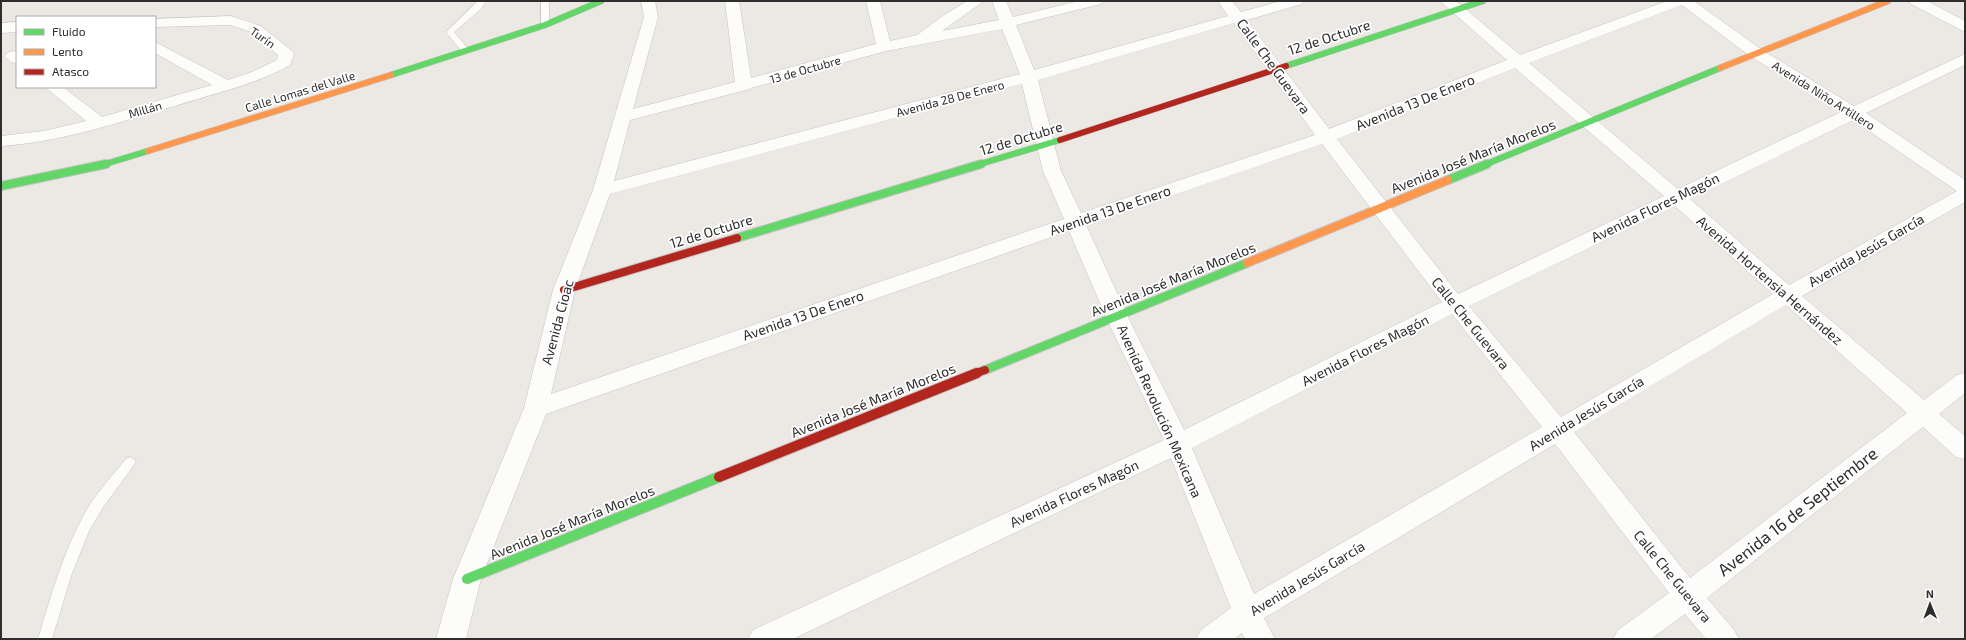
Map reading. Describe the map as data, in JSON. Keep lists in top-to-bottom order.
{
  "streets": {
    "street": [
      "Turín",
      "12 de Octubre",
      "Calle Che Guevara",
      "13 de Octubre",
      "Calle Lomas del Valle",
      "Avenida Niño Artillero",
      "Avenida 28 De Enero",
      "Avenida 13 De Enero",
      "Millán",
      "Avenida José María Morelos",
      "Avenida Flores Magón",
      "Avenida Jesús García",
      "Avenida Hortensia Hernández",
      "Avenida Cioac",
      "Avenida Revolución Mexicana",
      "Avenida 16 de Septiembre"
    ]
  },
  "crossings": [
    ["Turín", "Millán"],
    ["12 de Octubre", "Calle Che Guevara"],
    ["12 de Octubre", "Avenida Hortensia Hernández"],
    ["12 de Octubre", "Avenida Cioac"],
    ["12 de Octubre", "Avenida Revolución Mexicana"],
    ["Calle Che Guevara", "Avenida 28 De Enero"],
    ["Calle Che Guevara", "Avenida 13 De Enero"],
    ["Calle Che Guevara", "Avenida José María Morelos"],
    ["Calle Che Guevara", "Avenida Flores Magón"],
    ["Calle Che Guevara", "Avenida Jesús García"],
    ["Calle Che Guevara", "Avenida 16 de Septiembre"],
    ["13 de Octubre", "Avenida Cioac"],
    ["Avenida Niño Artillero", "Avenida José María Morelos"],
    ["Avenida Niño Artillero", "Avenida Flores Magón"],
    ["Avenida 28 De Enero", "Avenida Cioac"],
    ["Avenida 28 De Enero", "Avenida Revolución Mexicana"],
    ["Avenida 13 De Enero", "Avenida Hortensia Hernández"],
    ["Avenida 13 De Enero", "Avenida Cioac"],
    ["Avenida 13 De Enero", "Avenida Revolución Mexicana"],
    ["Avenida José María Morelos", "Avenida Hortensia Hernández"],
    ["Avenida José María Morelos", "Avenida Cioac"],
    ["Avenida José María Morelos", "Avenida Revolución Mexicana"],
    ["Avenida Flores Magón", "Avenida Hortensia Hernández"],
    ["Avenida Flores Magón", "Avenida Revolución Mexicana"],
    ["Avenida Jesús García", "Avenida Hortensia Hernández"],
    ["Avenida Jesús García", "Avenida Revolución Mexicana"],
    ["Avenida Hortensia Hernández", "Avenida 16 de Septiembre"]
  ],
  "legend": ["Fluido", "Lento", "Atasco"],
  "north": "top"
}
